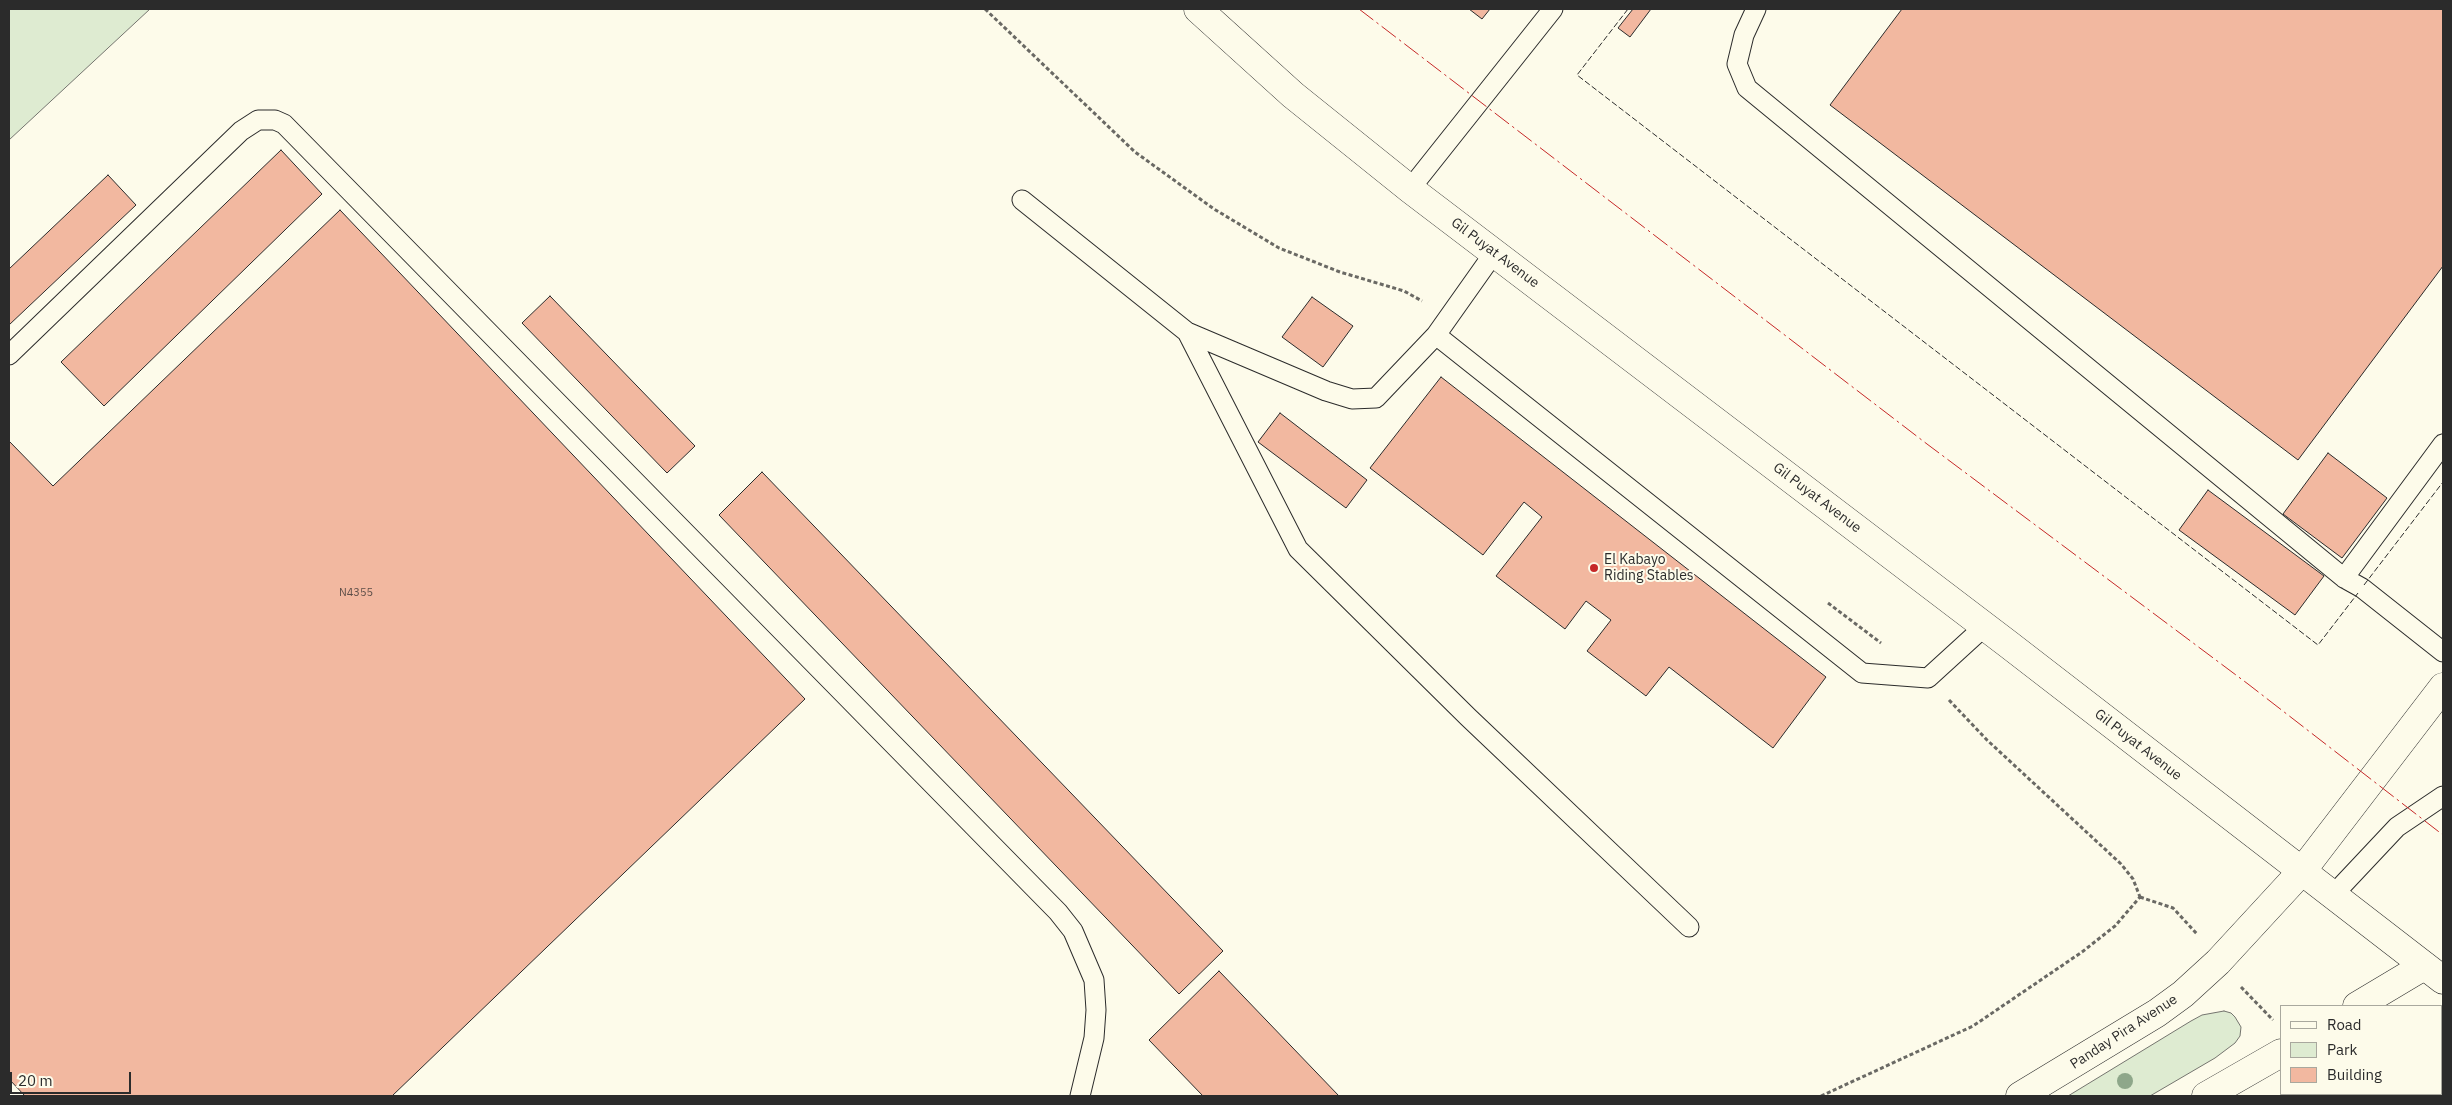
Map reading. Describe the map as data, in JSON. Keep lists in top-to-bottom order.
{
  "streets": {
    "main road": ["Gil Puyat Avenue", "Panday Pira Avenue"]
  },
  "crossings": [
    ["Gil Puyat Avenue", "Panday Pira Avenue"]
  ],
  "places": ["El Kabayo Riding Stables"],
  "house_numbers": ["N4355"],
  "legend": ["Road", "Park", "Building"],
  "scale_bar": "20 m"
}
